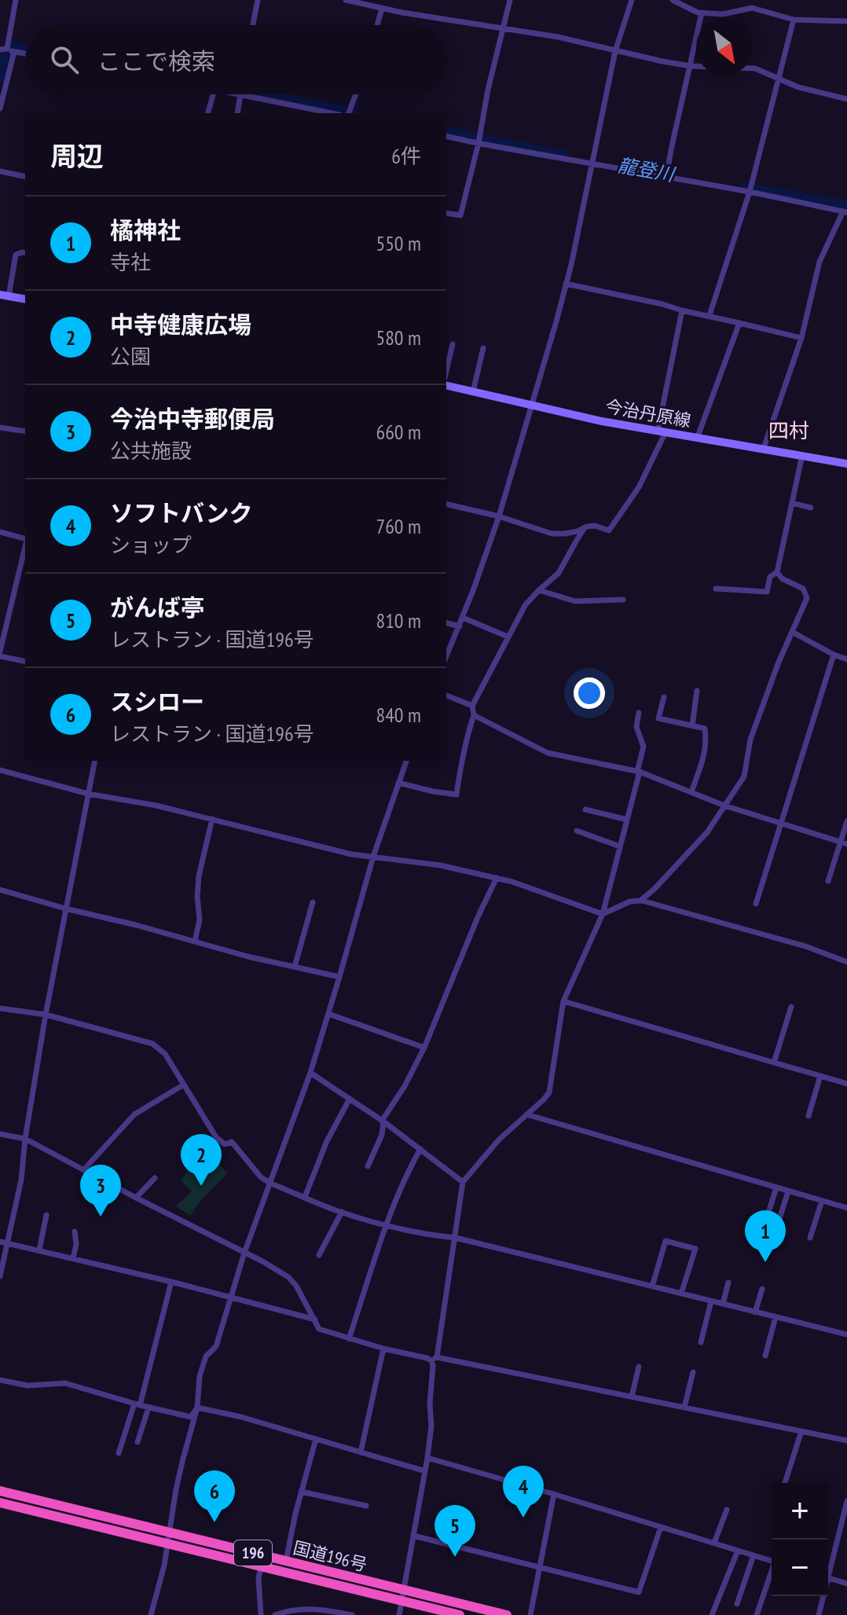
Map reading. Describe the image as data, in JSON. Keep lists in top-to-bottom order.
{
  "streets": {
    "highway": ["196", "国道196号"],
    "main road": ["今治丹原線"]
  },
  "districts": ["四村"],
  "water": ["龍登川"],
  "north": "bottom right",
  "page": {
    "search": "ここで検索",
    "heading": ["周辺", "6件"],
    "list": [
      {
        "mark": "1",
        "name": "橘神社",
        "note": "寺社",
        "value": "550 m"
      },
      {
        "mark": "2",
        "name": "中寺健康広場",
        "note": "公園",
        "value": "580 m"
      },
      {
        "mark": "3",
        "name": "今治中寺郵便局",
        "note": "公共施設",
        "value": "660 m"
      },
      {
        "mark": "4",
        "name": "ソフトバンク",
        "note": "ショップ",
        "value": "760 m"
      },
      {
        "mark": "5",
        "name": "がんば亭",
        "note": "レストラン · 国道196号",
        "value": "810 m"
      },
      {
        "mark": "6",
        "name": "スシロー",
        "note": "レストラン · 国道196号",
        "value": "840 m"
      }
    ],
    "pins": [
      "2",
      "3",
      "1",
      "4",
      "6",
      "5"
    ],
    "map_buttons": ["+", "−"]
  }
}
